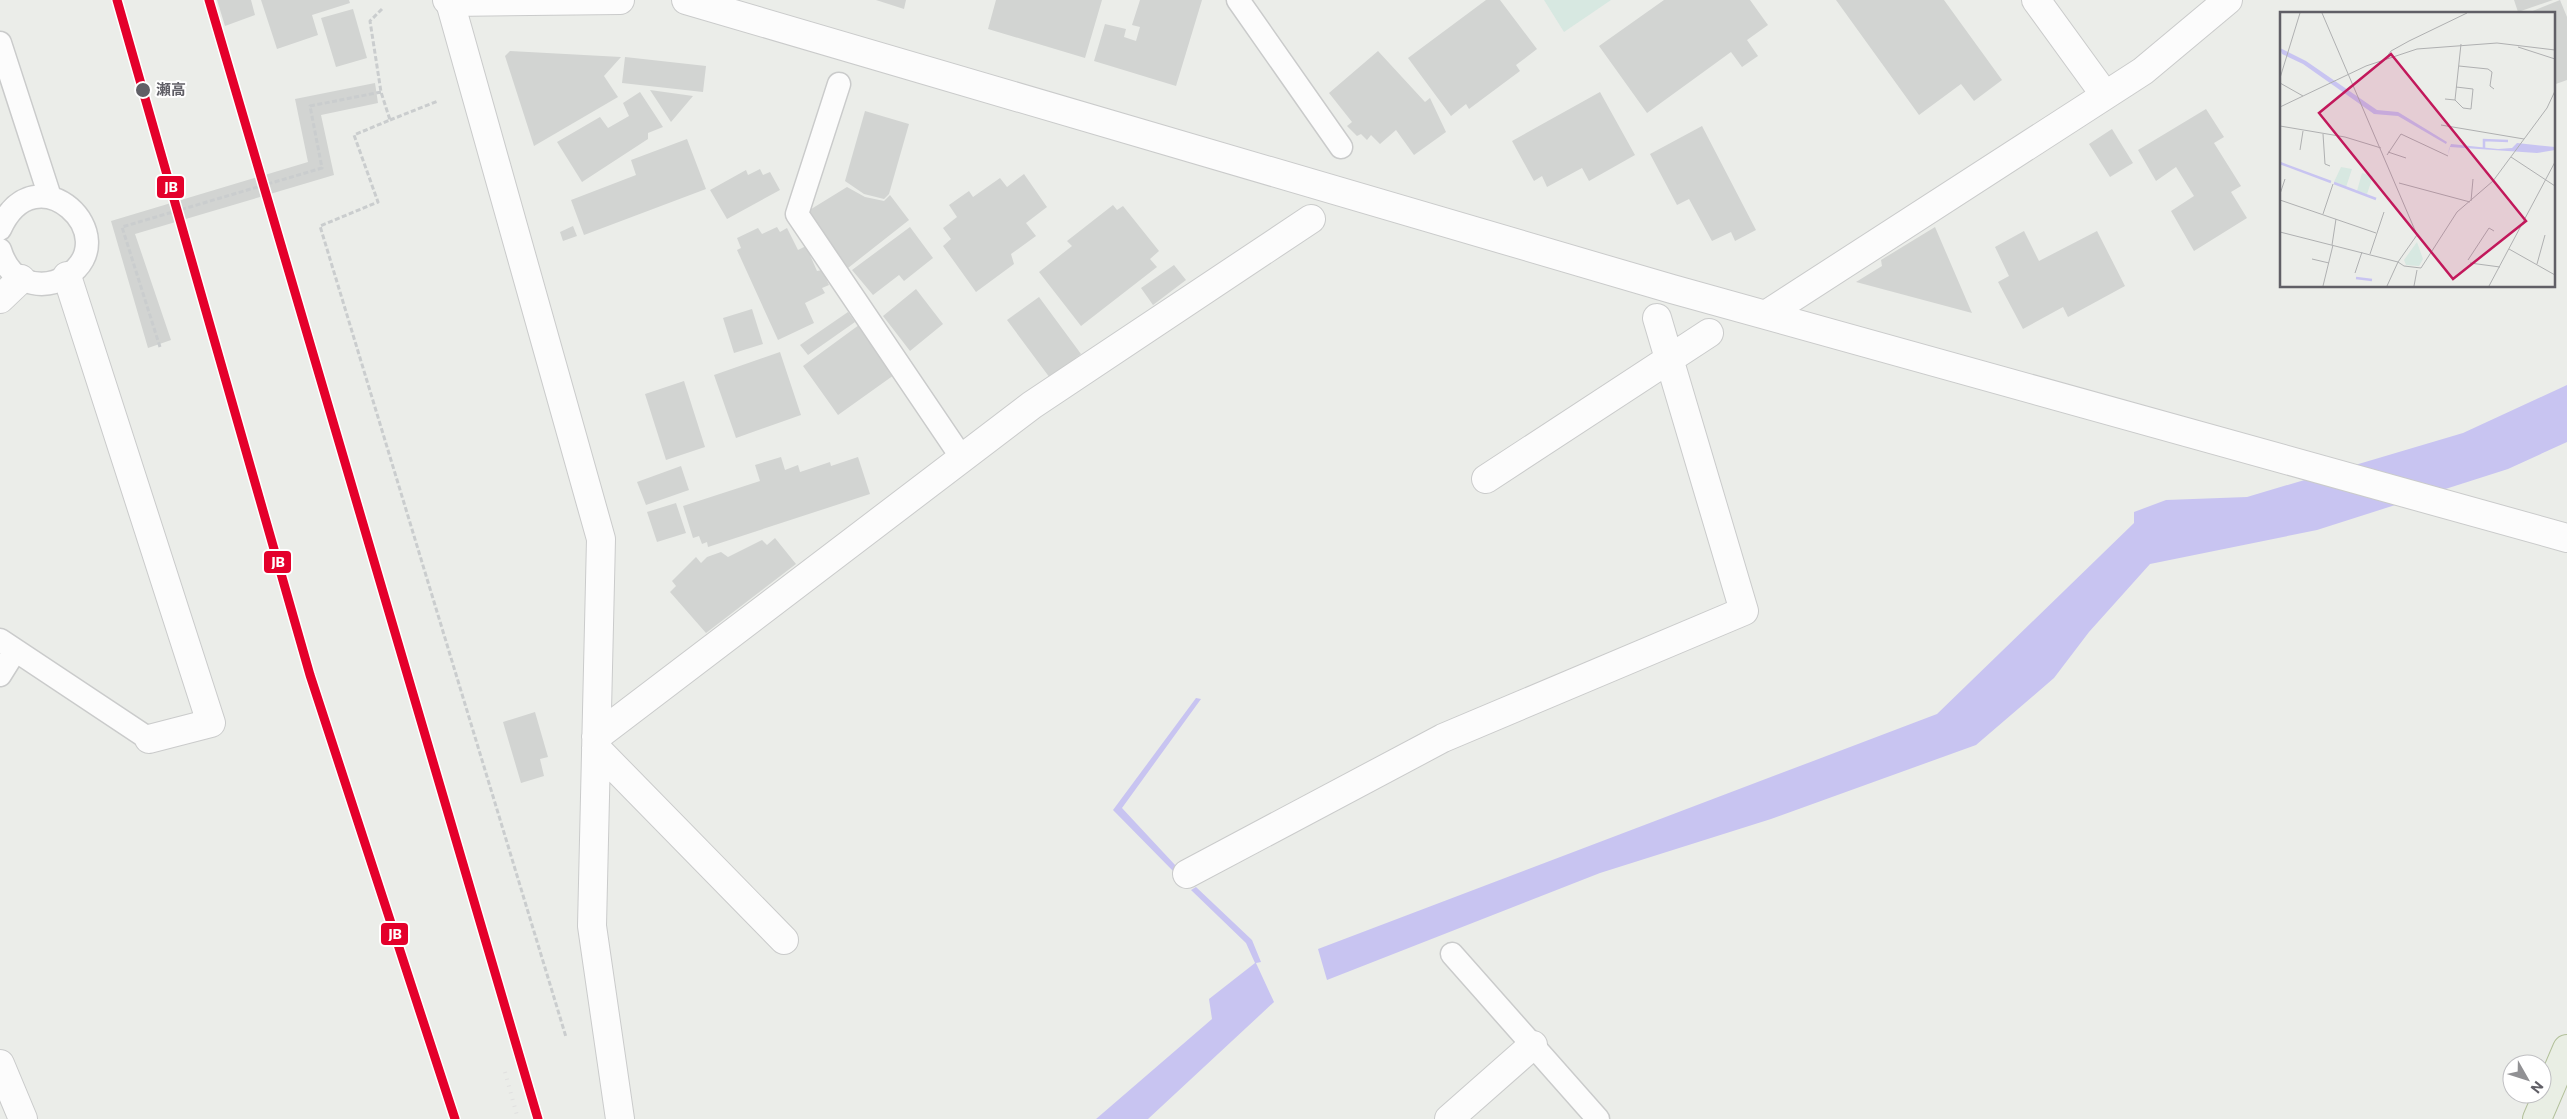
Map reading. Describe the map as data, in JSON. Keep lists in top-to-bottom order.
{
  "places": ["瀬高"],
  "lines": ["transit line JB"],
  "north": "bottom right"
}
